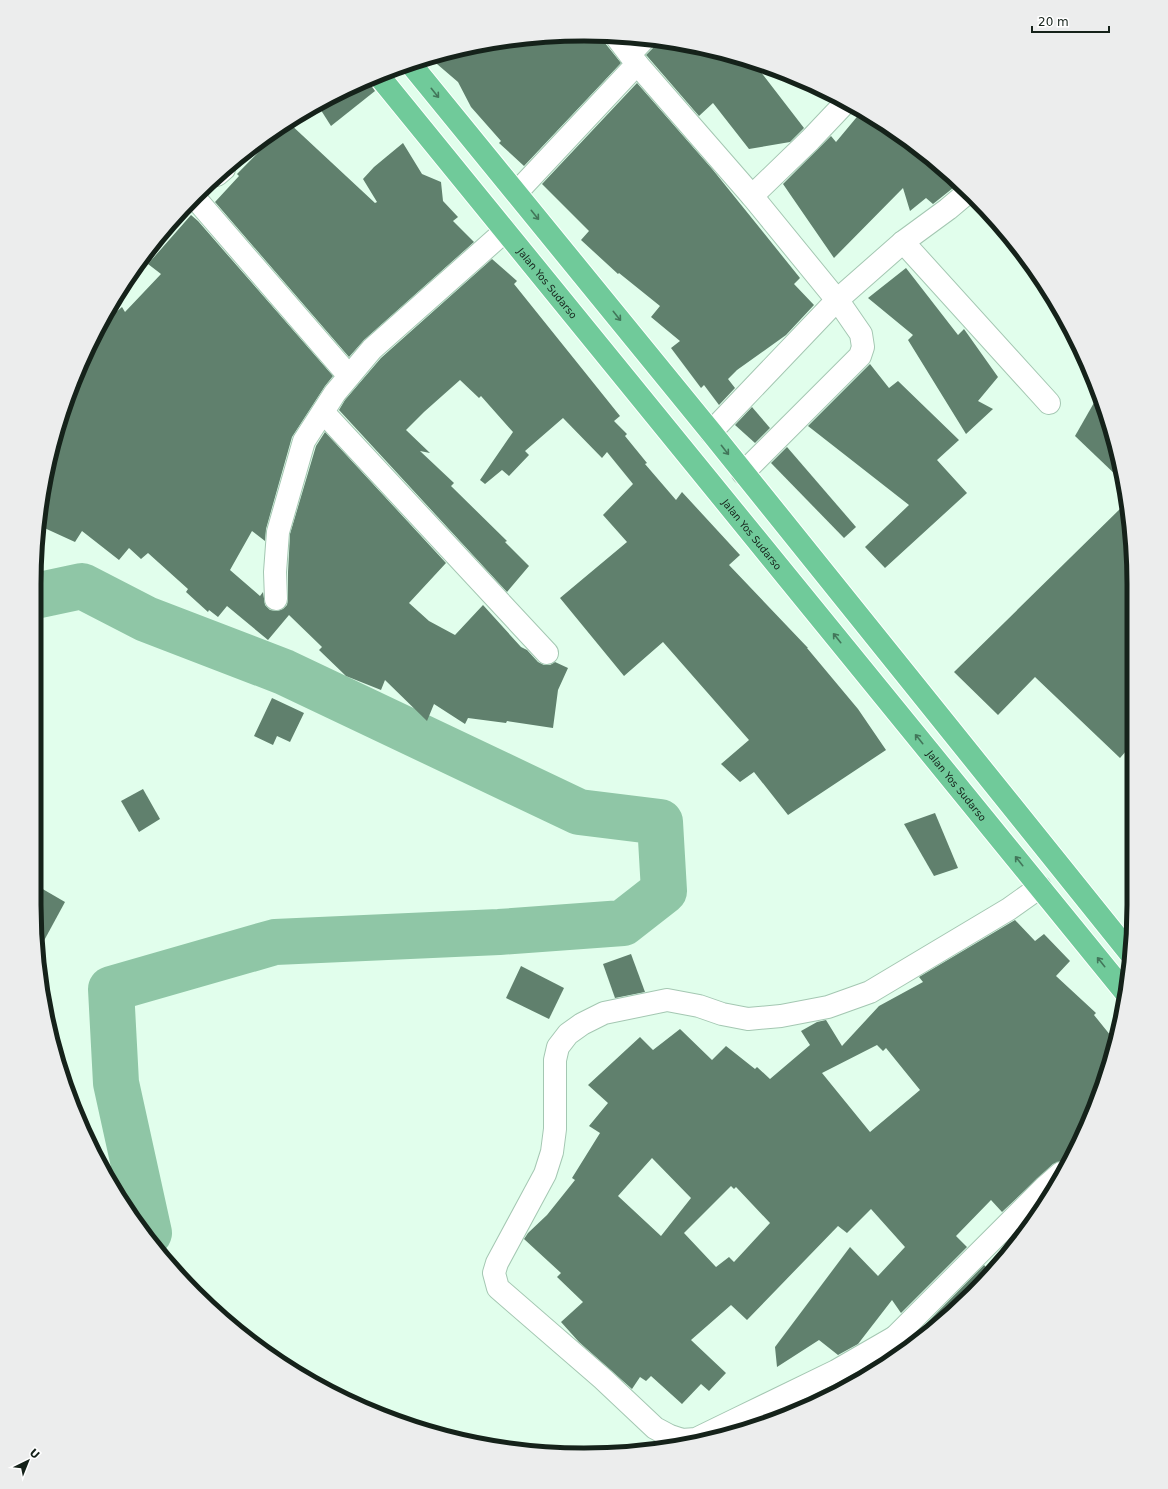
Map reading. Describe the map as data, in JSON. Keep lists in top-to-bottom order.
{
  "streets": {
    "highway": ["Jalan Yos Sudarso"]
  },
  "scale_bar": "20 m",
  "north": "top right"
}
